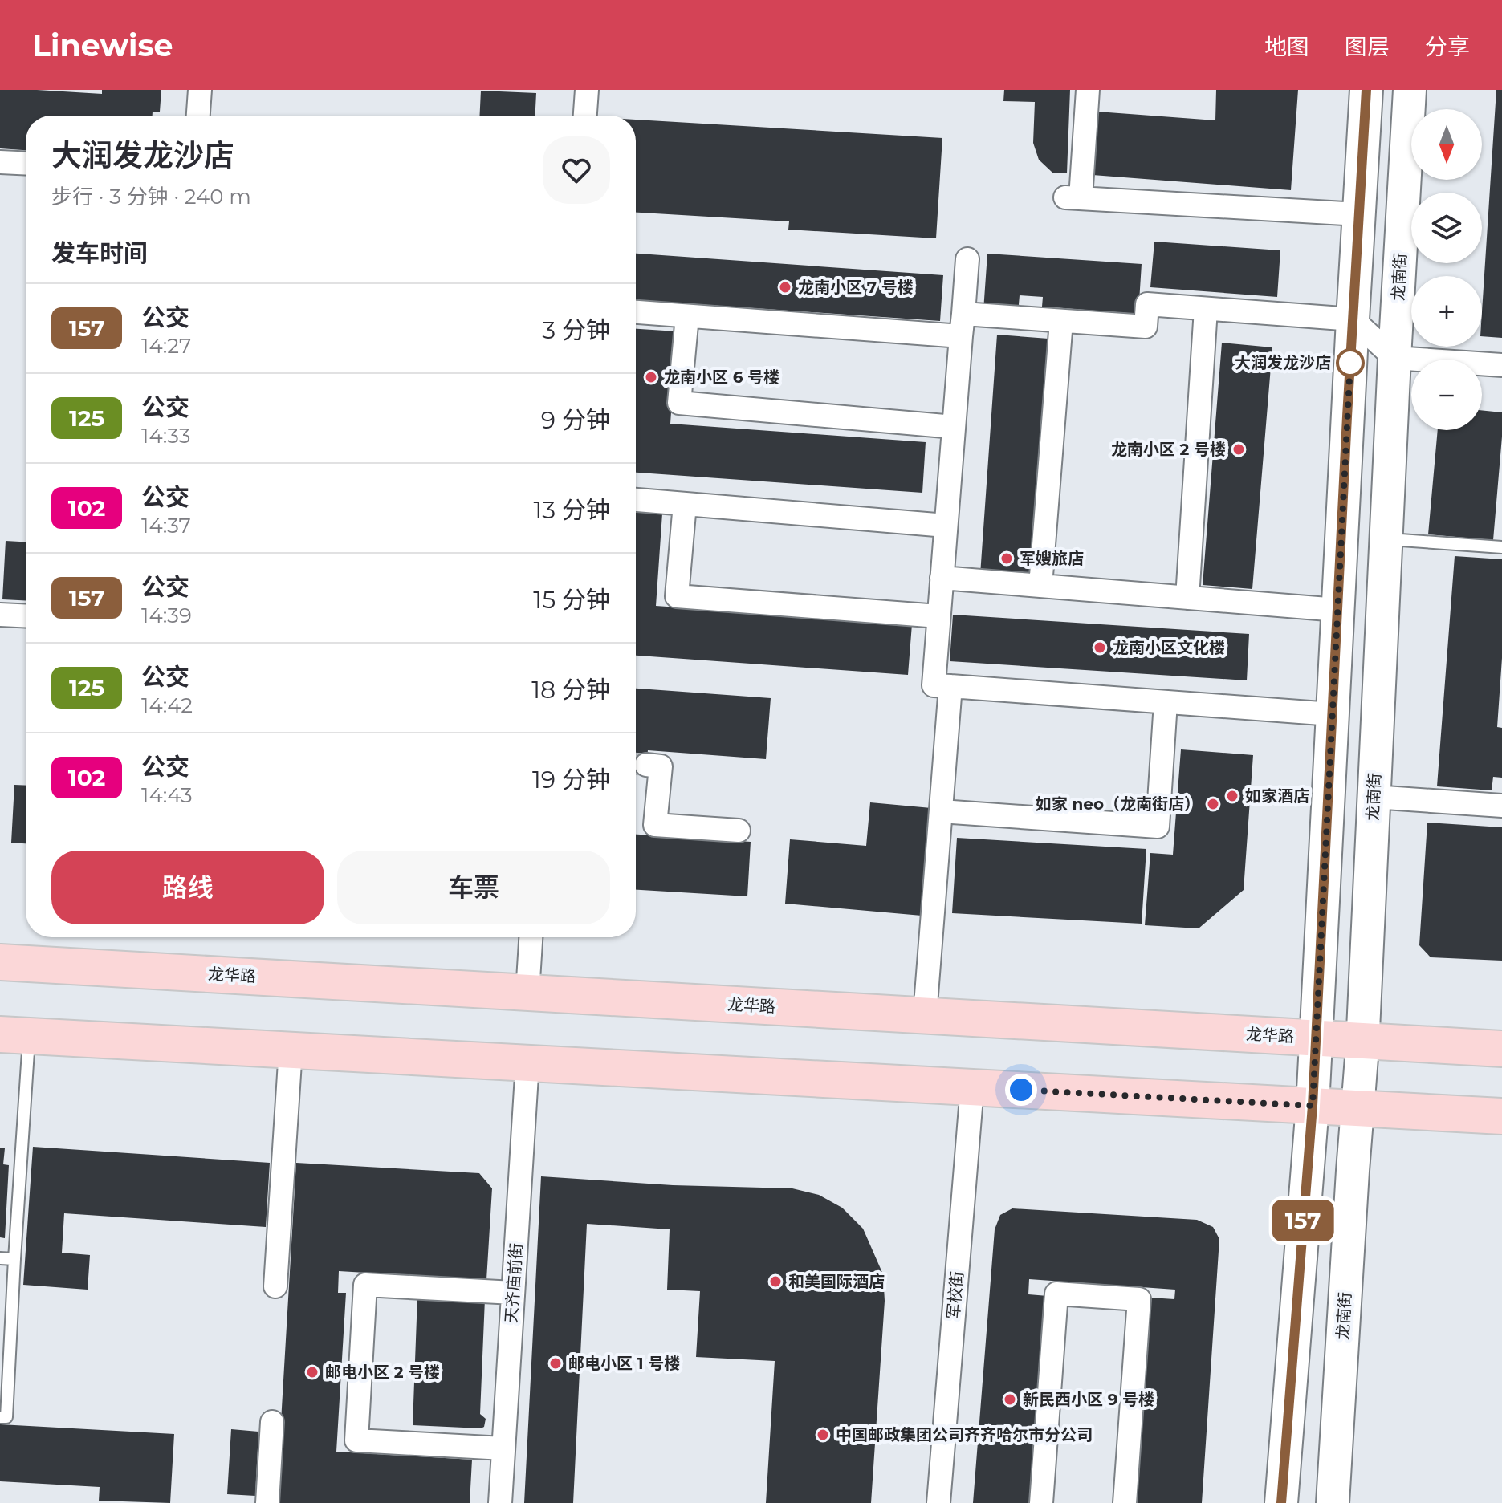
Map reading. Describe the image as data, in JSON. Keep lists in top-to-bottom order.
{
  "streets": {
    "main road": ["龙南街", "龙华路"],
    "street": ["天齐庙前街", "军校街"]
  },
  "crossings": [
    ["龙南街", "龙华路"]
  ],
  "places": [
    "龙南小区 7 号楼",
    "大润发龙沙店",
    "龙南小区 6 号楼",
    "龙南小区 2 号楼",
    "军嫂旅店",
    "龙南小区文化楼",
    "如家酒店",
    "如家 neo（龙南街店）",
    "和美国际酒店",
    "邮电小区 1 号楼",
    "邮电小区 2 号楼",
    "新民西小区 9 号楼",
    "中国邮政集团公司齐齐哈尔市分公司"
  ],
  "lines": ["bus line 157"],
  "north": "bottom",
  "page": {
    "header": "Linewise",
    "nav": ["地图", "图层", "分享"],
    "on_map": "157",
    "map_buttons": ["+", "−"],
    "heading": [
      ["大润发龙沙店", "步行 · 3 分钟 · 240 m"],
      "发车时间"
    ],
    "list": [
      {
        "mark": "157",
        "name": "公交",
        "note": "14:27",
        "value": "3 分钟"
      },
      {
        "mark": "125",
        "name": "公交",
        "note": "14:33",
        "value": "9 分钟"
      },
      {
        "mark": "102",
        "name": "公交",
        "note": "14:37",
        "value": "13 分钟"
      },
      {
        "mark": "157",
        "name": "公交",
        "note": "14:39",
        "value": "15 分钟"
      },
      {
        "mark": "125",
        "name": "公交",
        "note": "14:42",
        "value": "18 分钟"
      },
      {
        "mark": "102",
        "name": "公交",
        "note": "14:43",
        "value": "19 分钟"
      }
    ],
    "buttons": ["路线", "车票"]
  }
}
